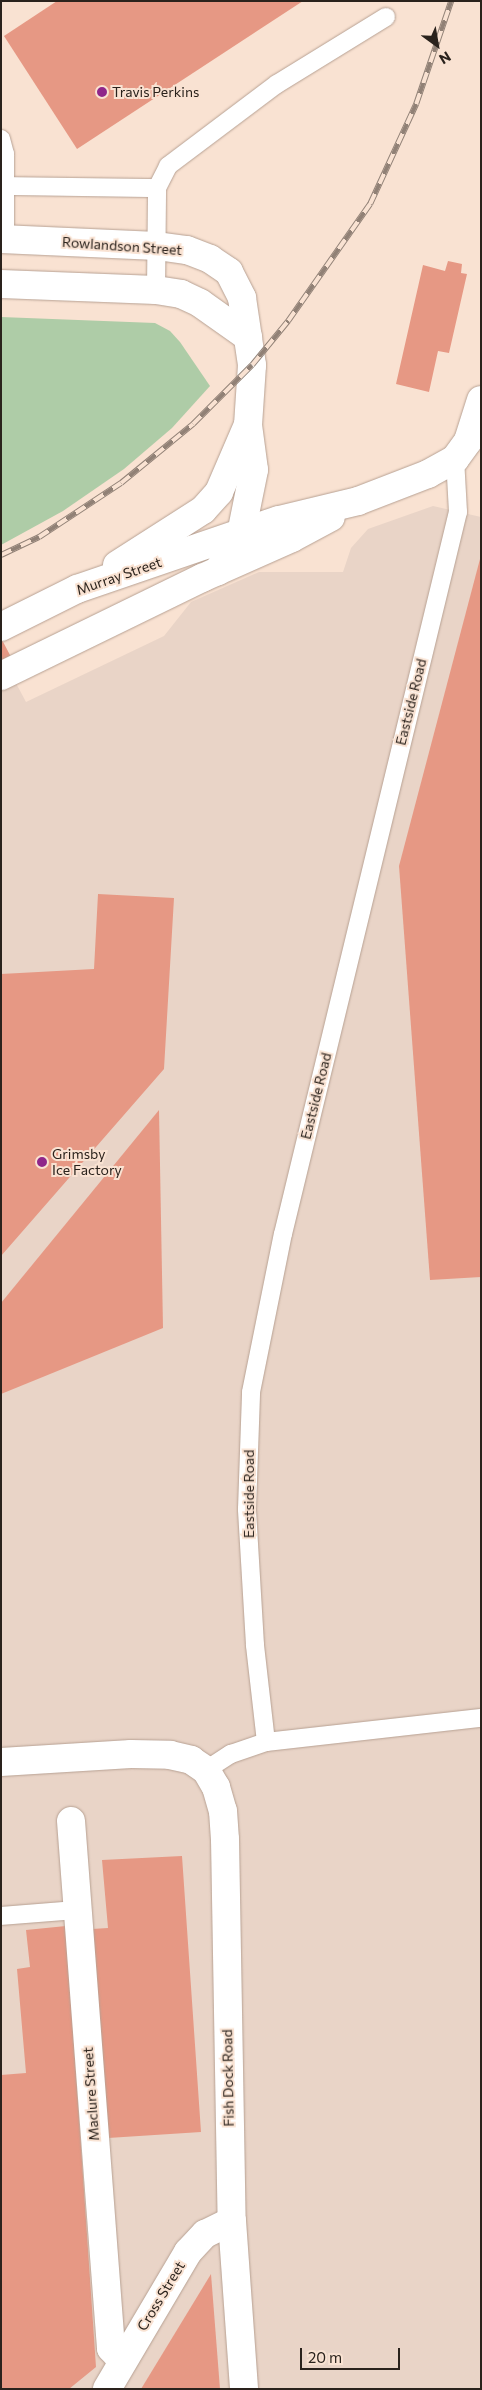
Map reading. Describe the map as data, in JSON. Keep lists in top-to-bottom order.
{
  "streets": {
    "street": [
      "Rowlandson Street",
      "Murray Street",
      "Fish Dock Road",
      "Maclure Street",
      "Cross Street"
    ],
    "lane": ["Eastside Road"]
  },
  "crossings": [
    ["Rowlandson Street", "Murray Street"],
    ["Fish Dock Road", "Cross Street"],
    ["Maclure Street", "Cross Street"]
  ],
  "places": ["Travis Perkins", "Grimsby Ice Factory"],
  "scale_bar": "20 m",
  "north": "bottom right"
}
